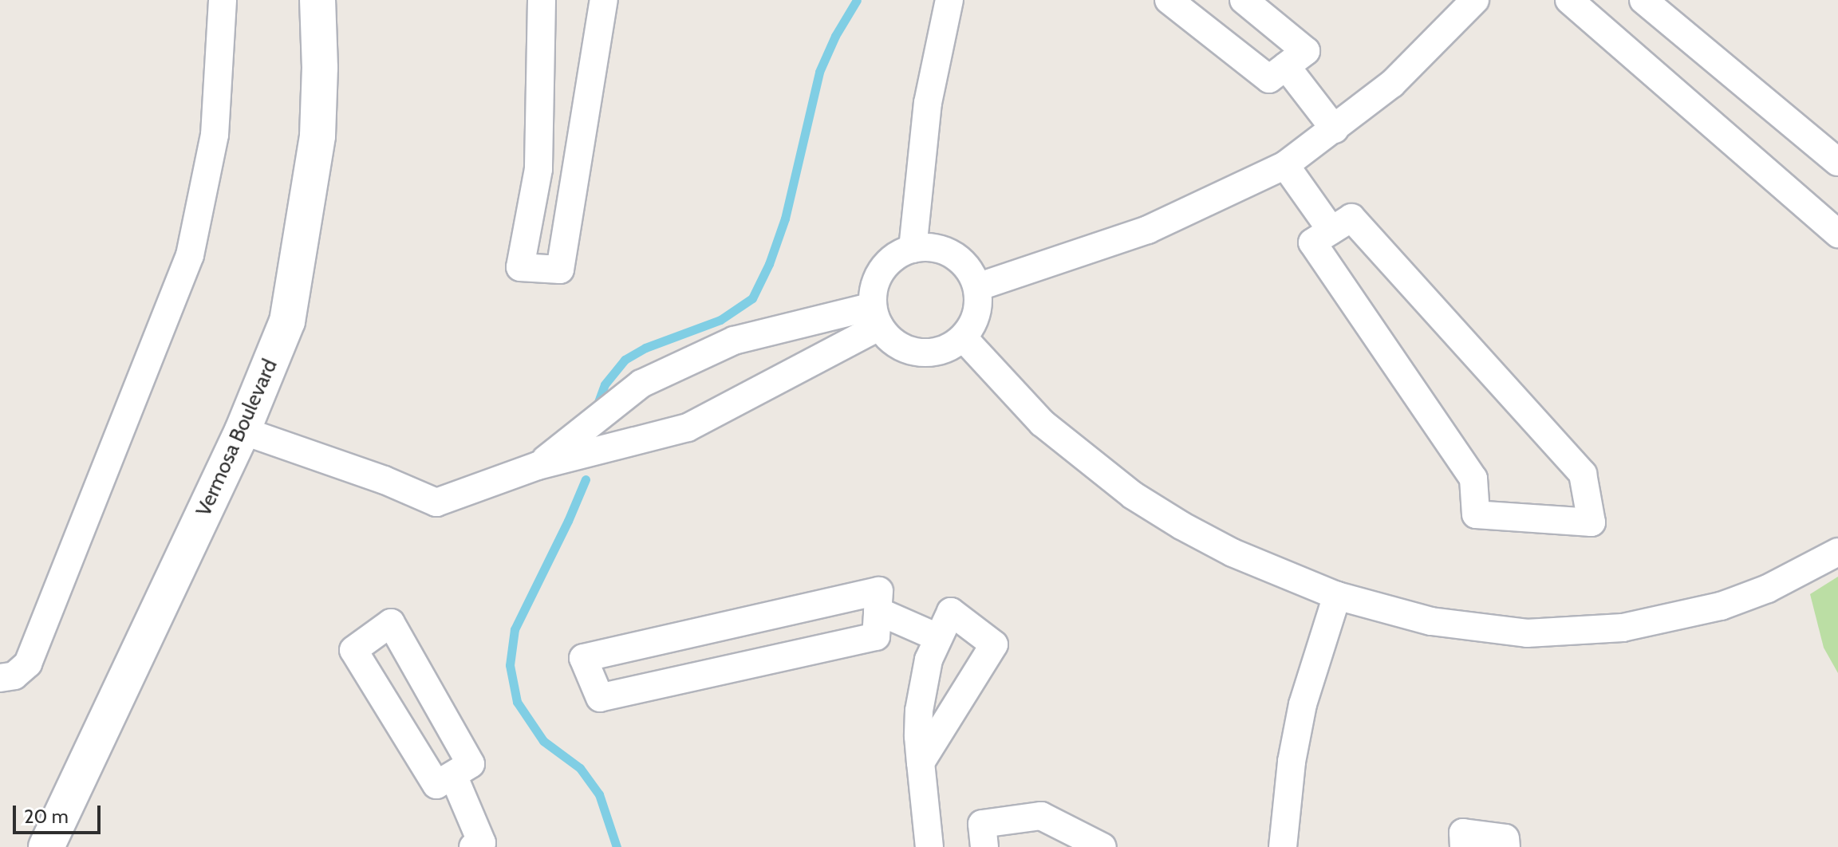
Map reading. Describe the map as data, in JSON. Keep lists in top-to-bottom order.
{
  "streets": {
    "main road": ["Vermosa Boulevard"]
  },
  "scale_bar": "20 m"
}
